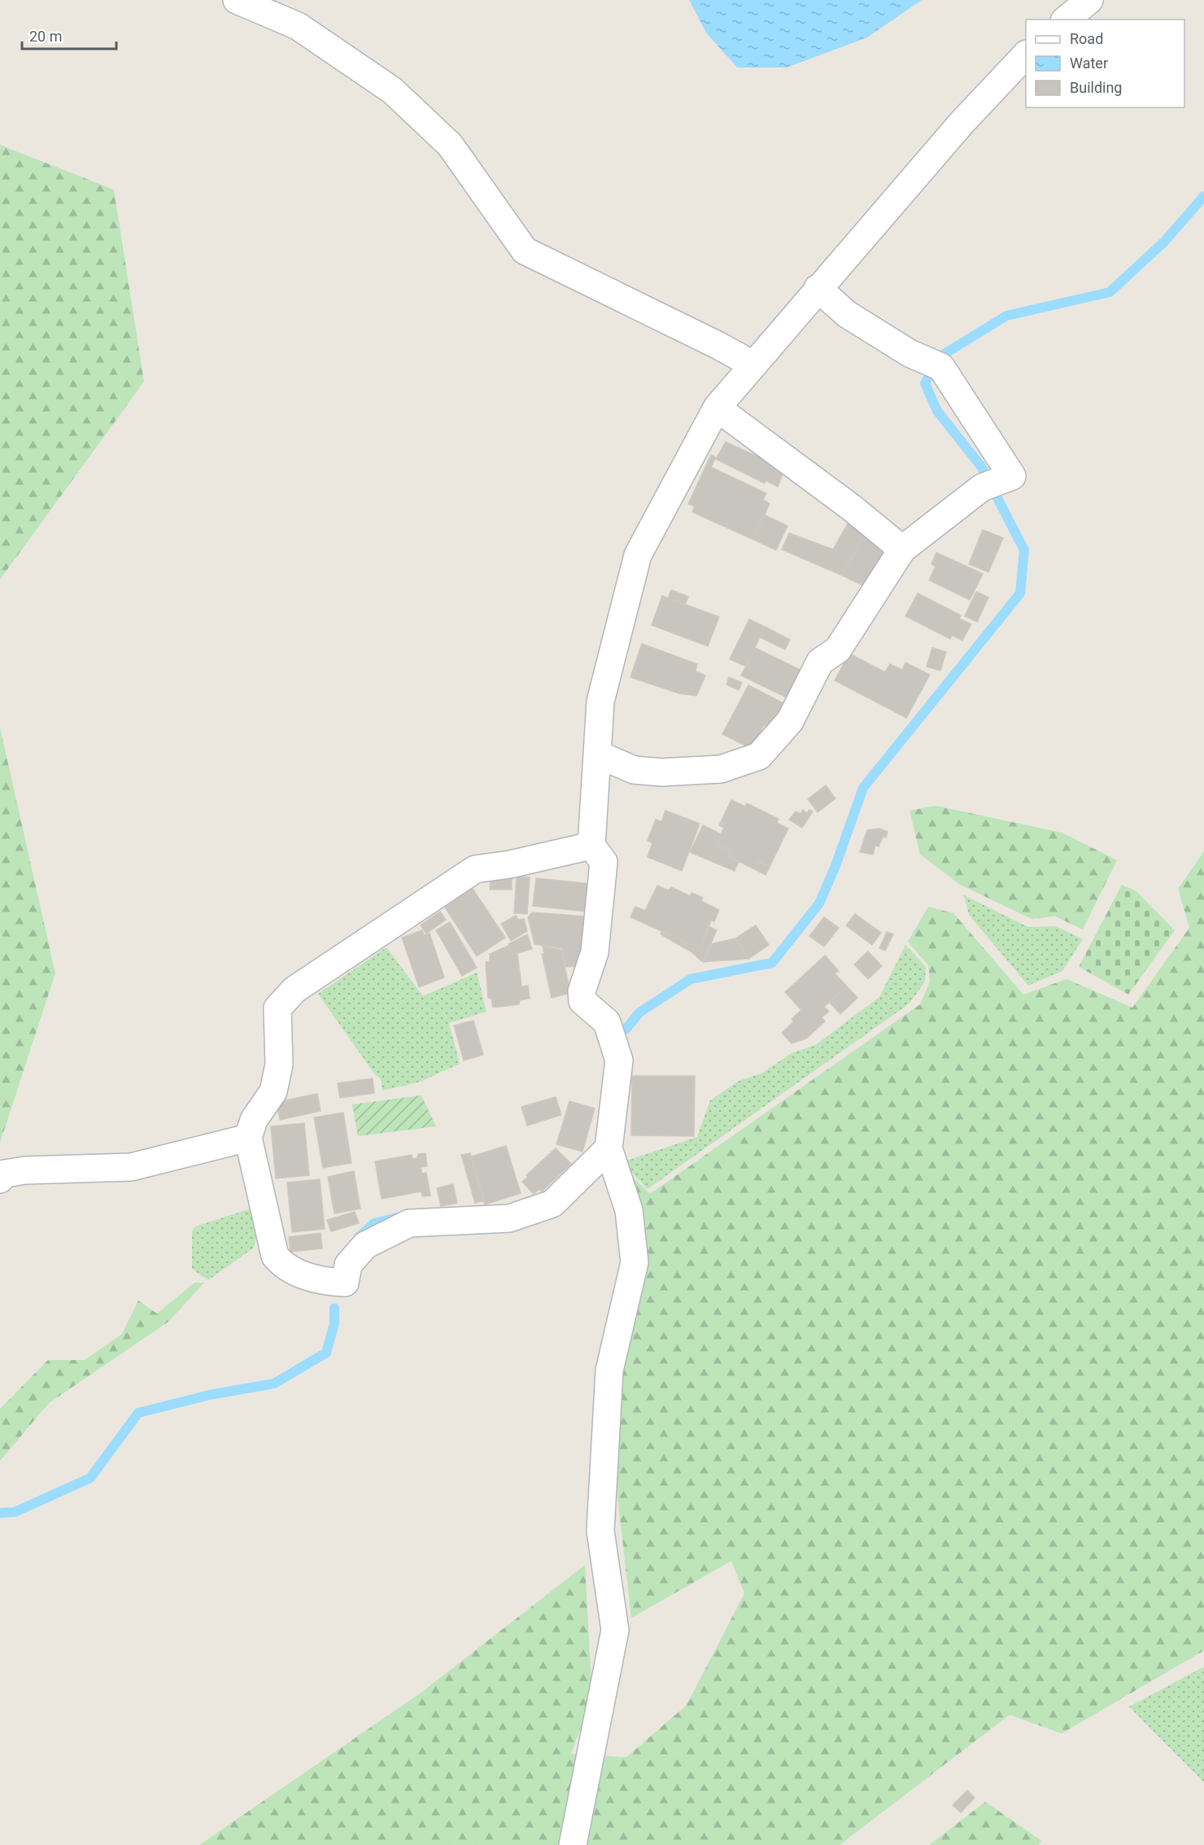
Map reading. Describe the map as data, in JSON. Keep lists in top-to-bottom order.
{
  "legend": ["Road", "Water", "Building"],
  "scale_bar": "20 m"
}
